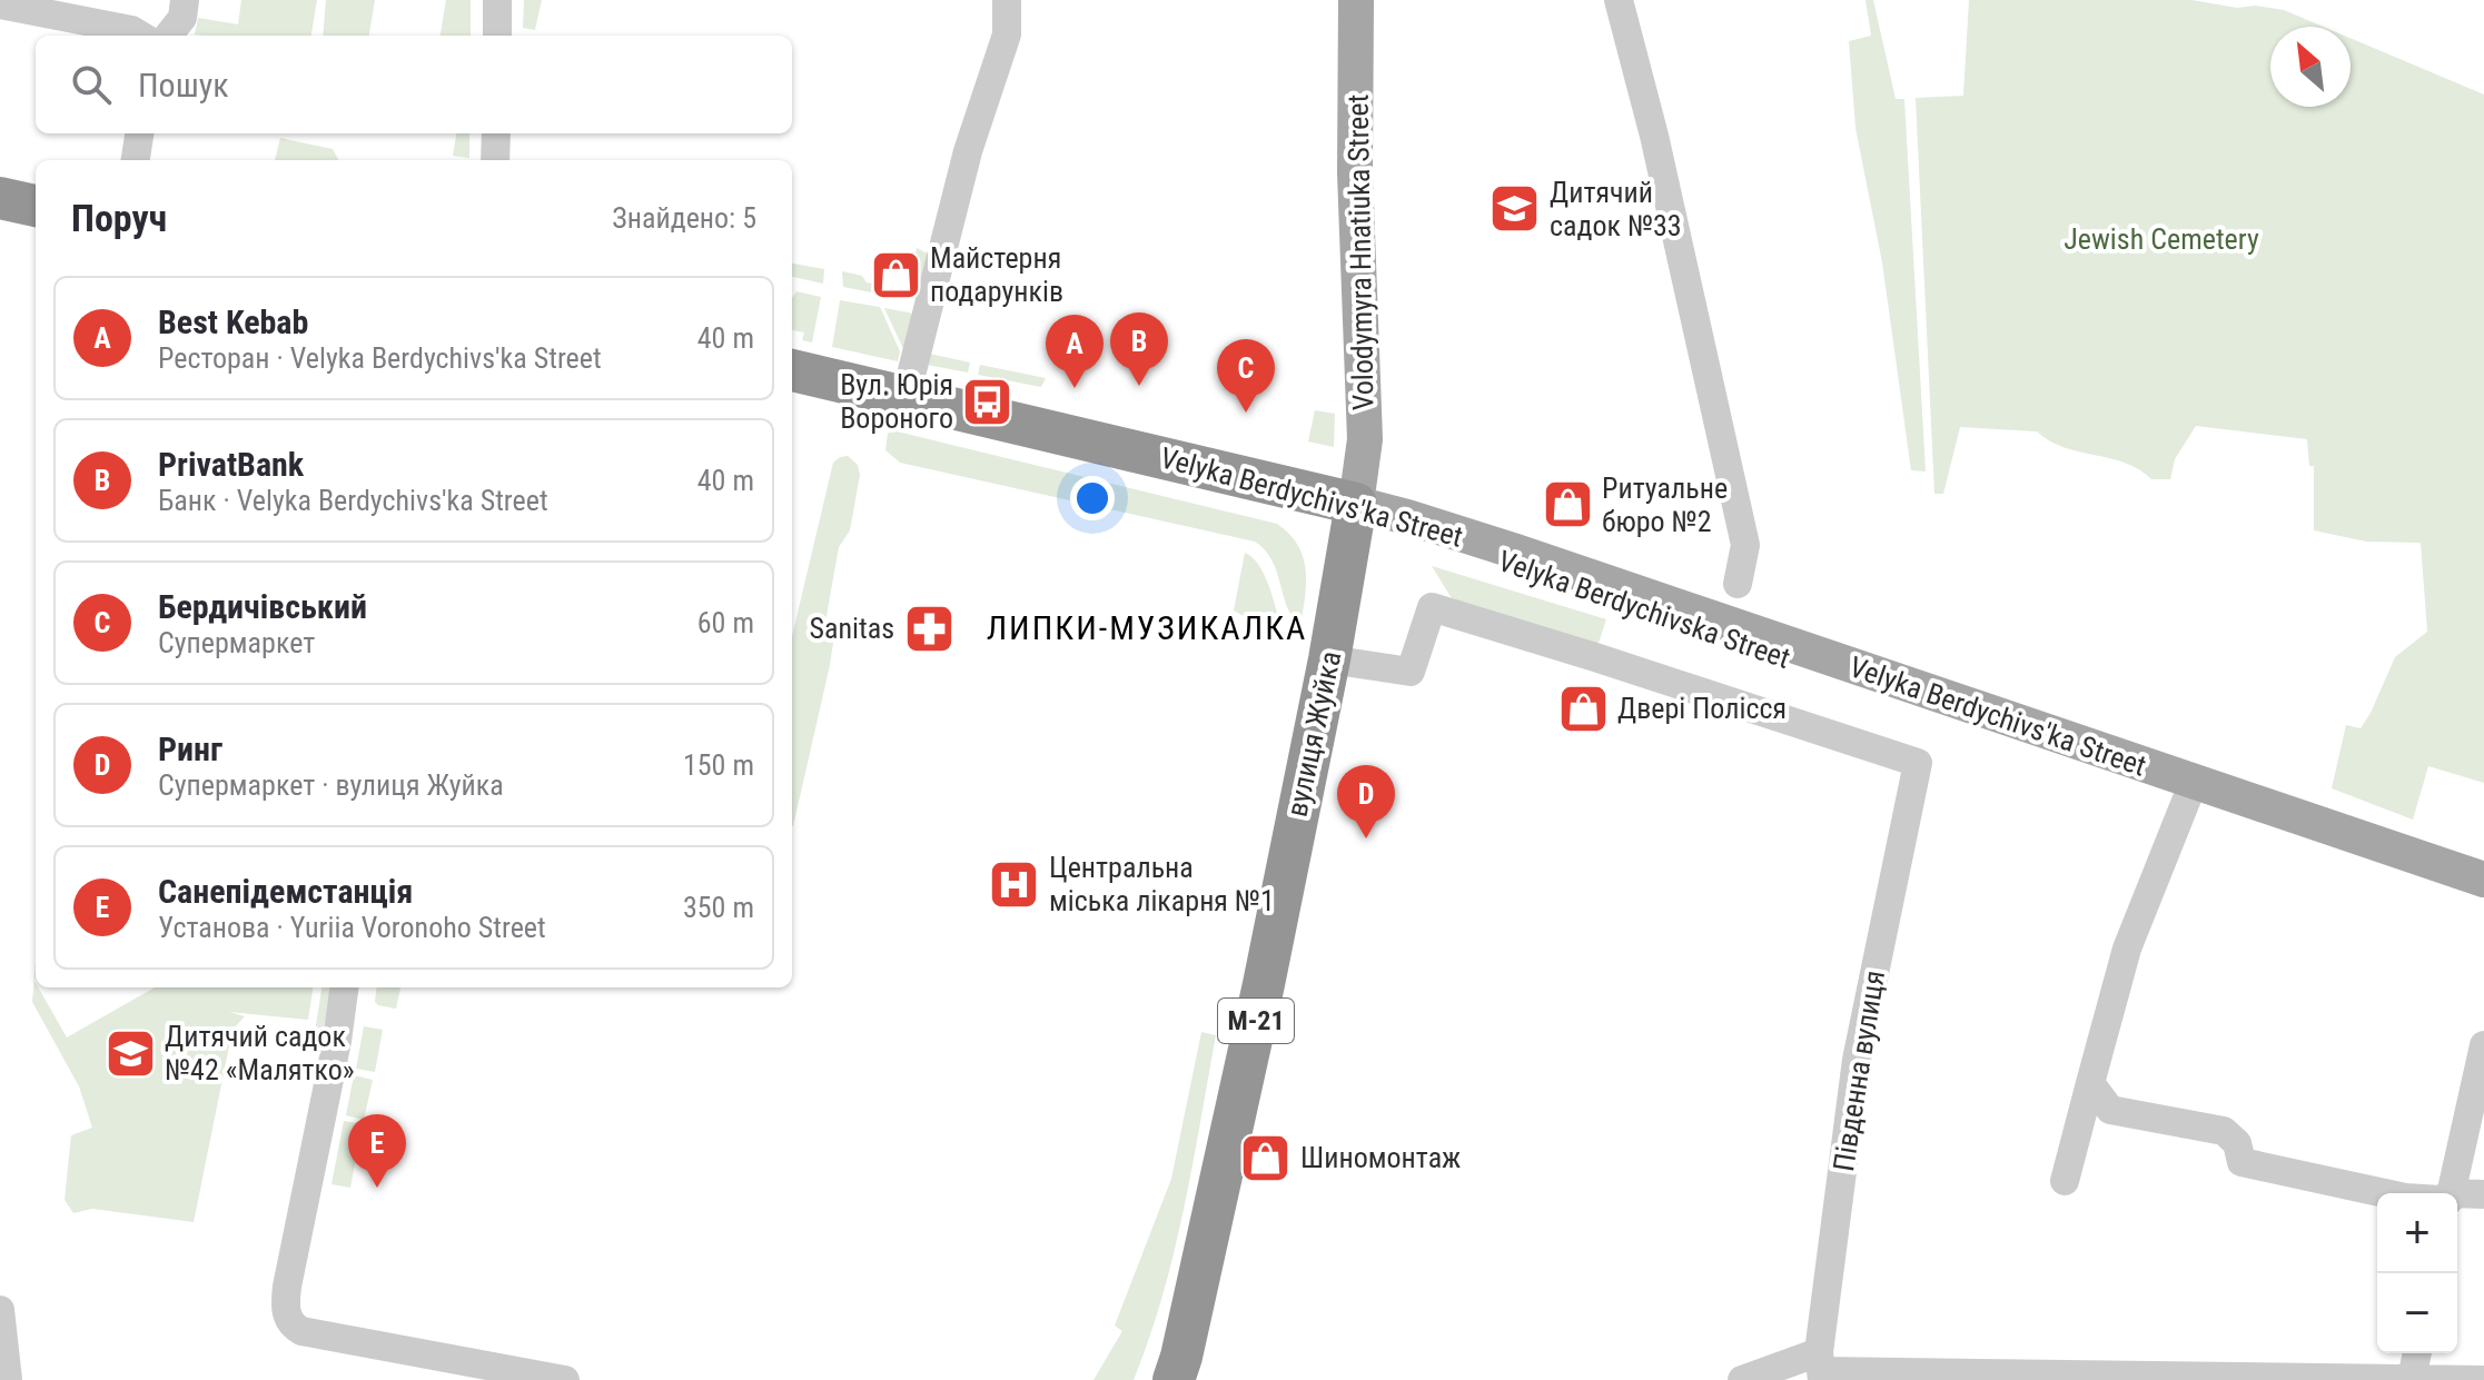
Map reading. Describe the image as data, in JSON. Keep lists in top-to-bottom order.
{
  "streets": {
    "highway": [
      "Velyka Berdychivs'ka Street",
      "Velyka Berdychivska Street",
      "вулиця Жуйка",
      "М-21"
    ],
    "main road": ["Volodymyra Hnatiuka Street"],
    "street": ["Південна вулиця"]
  },
  "crossings": [
    ["Volodymyra Hnatiuka Street", "Velyka Berdychivs'ka Street"],
    ["Volodymyra Hnatiuka Street", "Velyka Berdychivska Street"],
    ["Volodymyra Hnatiuka Street", "вулиця Жуйка"],
    ["Velyka Berdychivs'ka Street", "Velyka Berdychivska Street"],
    ["Velyka Berdychivs'ka Street", "вулиця Жуйка"],
    ["Velyka Berdychivska Street", "вулиця Жуйка"],
    ["вулиця Жуйка", "Південна вулиця"]
  ],
  "districts": ["ЛИПКИ-МУЗИКАЛКА"],
  "parks": ["Jewish Cemetery"],
  "places": {
    "school or university": ["Дитячий садок №33", "Дитячий садок №42 «Малятко»"],
    "shop": [
      "Майстерня подарунків",
      "Ритуальне бюро №2",
      "Двері Полісся",
      "Шиномонтаж"
    ],
    "bus stop": ["Вул. Юрія Вороного"],
    "pharmacy": ["Sanitas"],
    "hospital": ["Центральна міська лікарня №1"]
  },
  "north": "top left",
  "page": {
    "search": "Пошук",
    "heading": ["Поруч", "Знайдено: 5"],
    "list": [
      {
        "mark": "A",
        "name": "Best Kebab",
        "note": "Ресторан · Velyka Berdychivs'ka Street",
        "value": "40 m"
      },
      {
        "mark": "B",
        "name": "PrivatBank",
        "note": "Банк · Velyka Berdychivs'ka Street",
        "value": "40 m"
      },
      {
        "mark": "C",
        "name": "Бердичівський",
        "note": "Супермаркет",
        "value": "60 m"
      },
      {
        "mark": "D",
        "name": "Ринг",
        "note": "Супермаркет · вулиця Жуйка",
        "value": "150 m"
      },
      {
        "mark": "E",
        "name": "Санепідемстанція",
        "note": "Установа · Yuriia Voronoho Street",
        "value": "350 m"
      }
    ],
    "pins": [
      "B",
      "A",
      "C",
      "D",
      "E"
    ],
    "map_buttons": ["+", "−"]
  }
}
